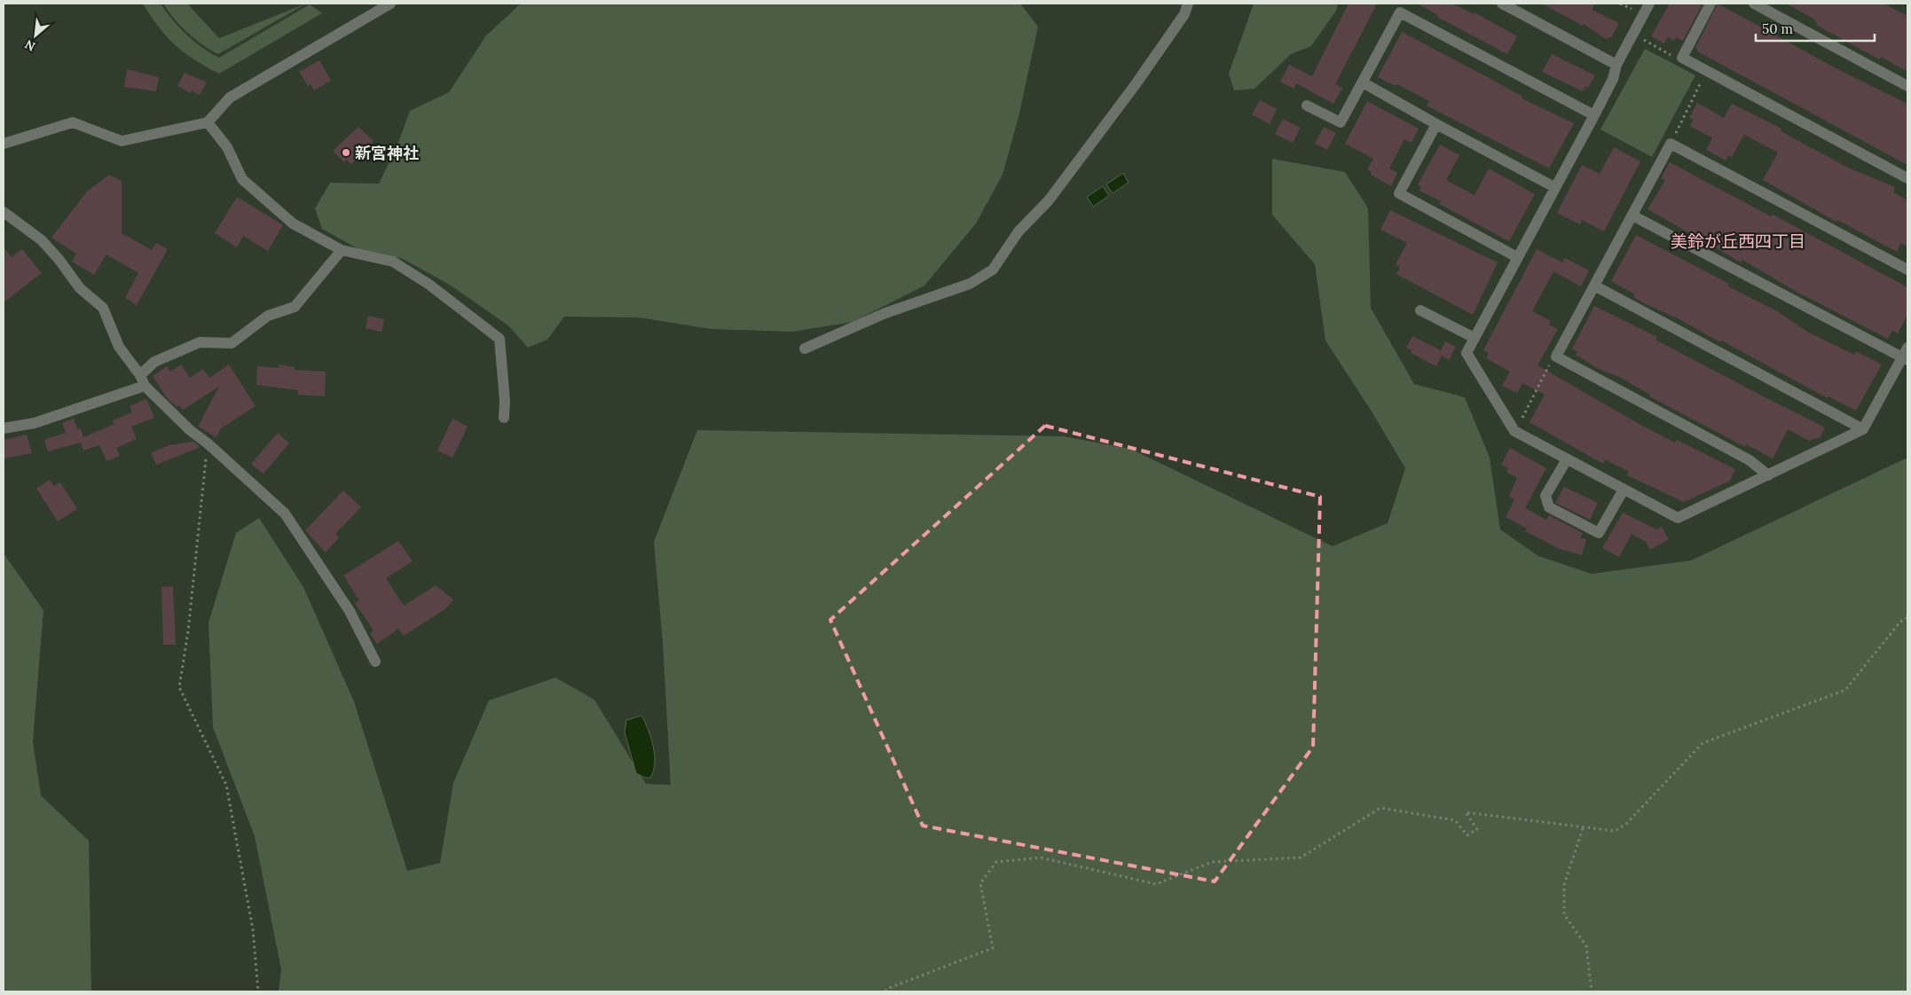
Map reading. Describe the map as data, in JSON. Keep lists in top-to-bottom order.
{
  "districts": ["美鈴が丘西四丁目"],
  "places": ["新宮神社"],
  "scale_bar": "50 m",
  "north": "bottom left"
}
